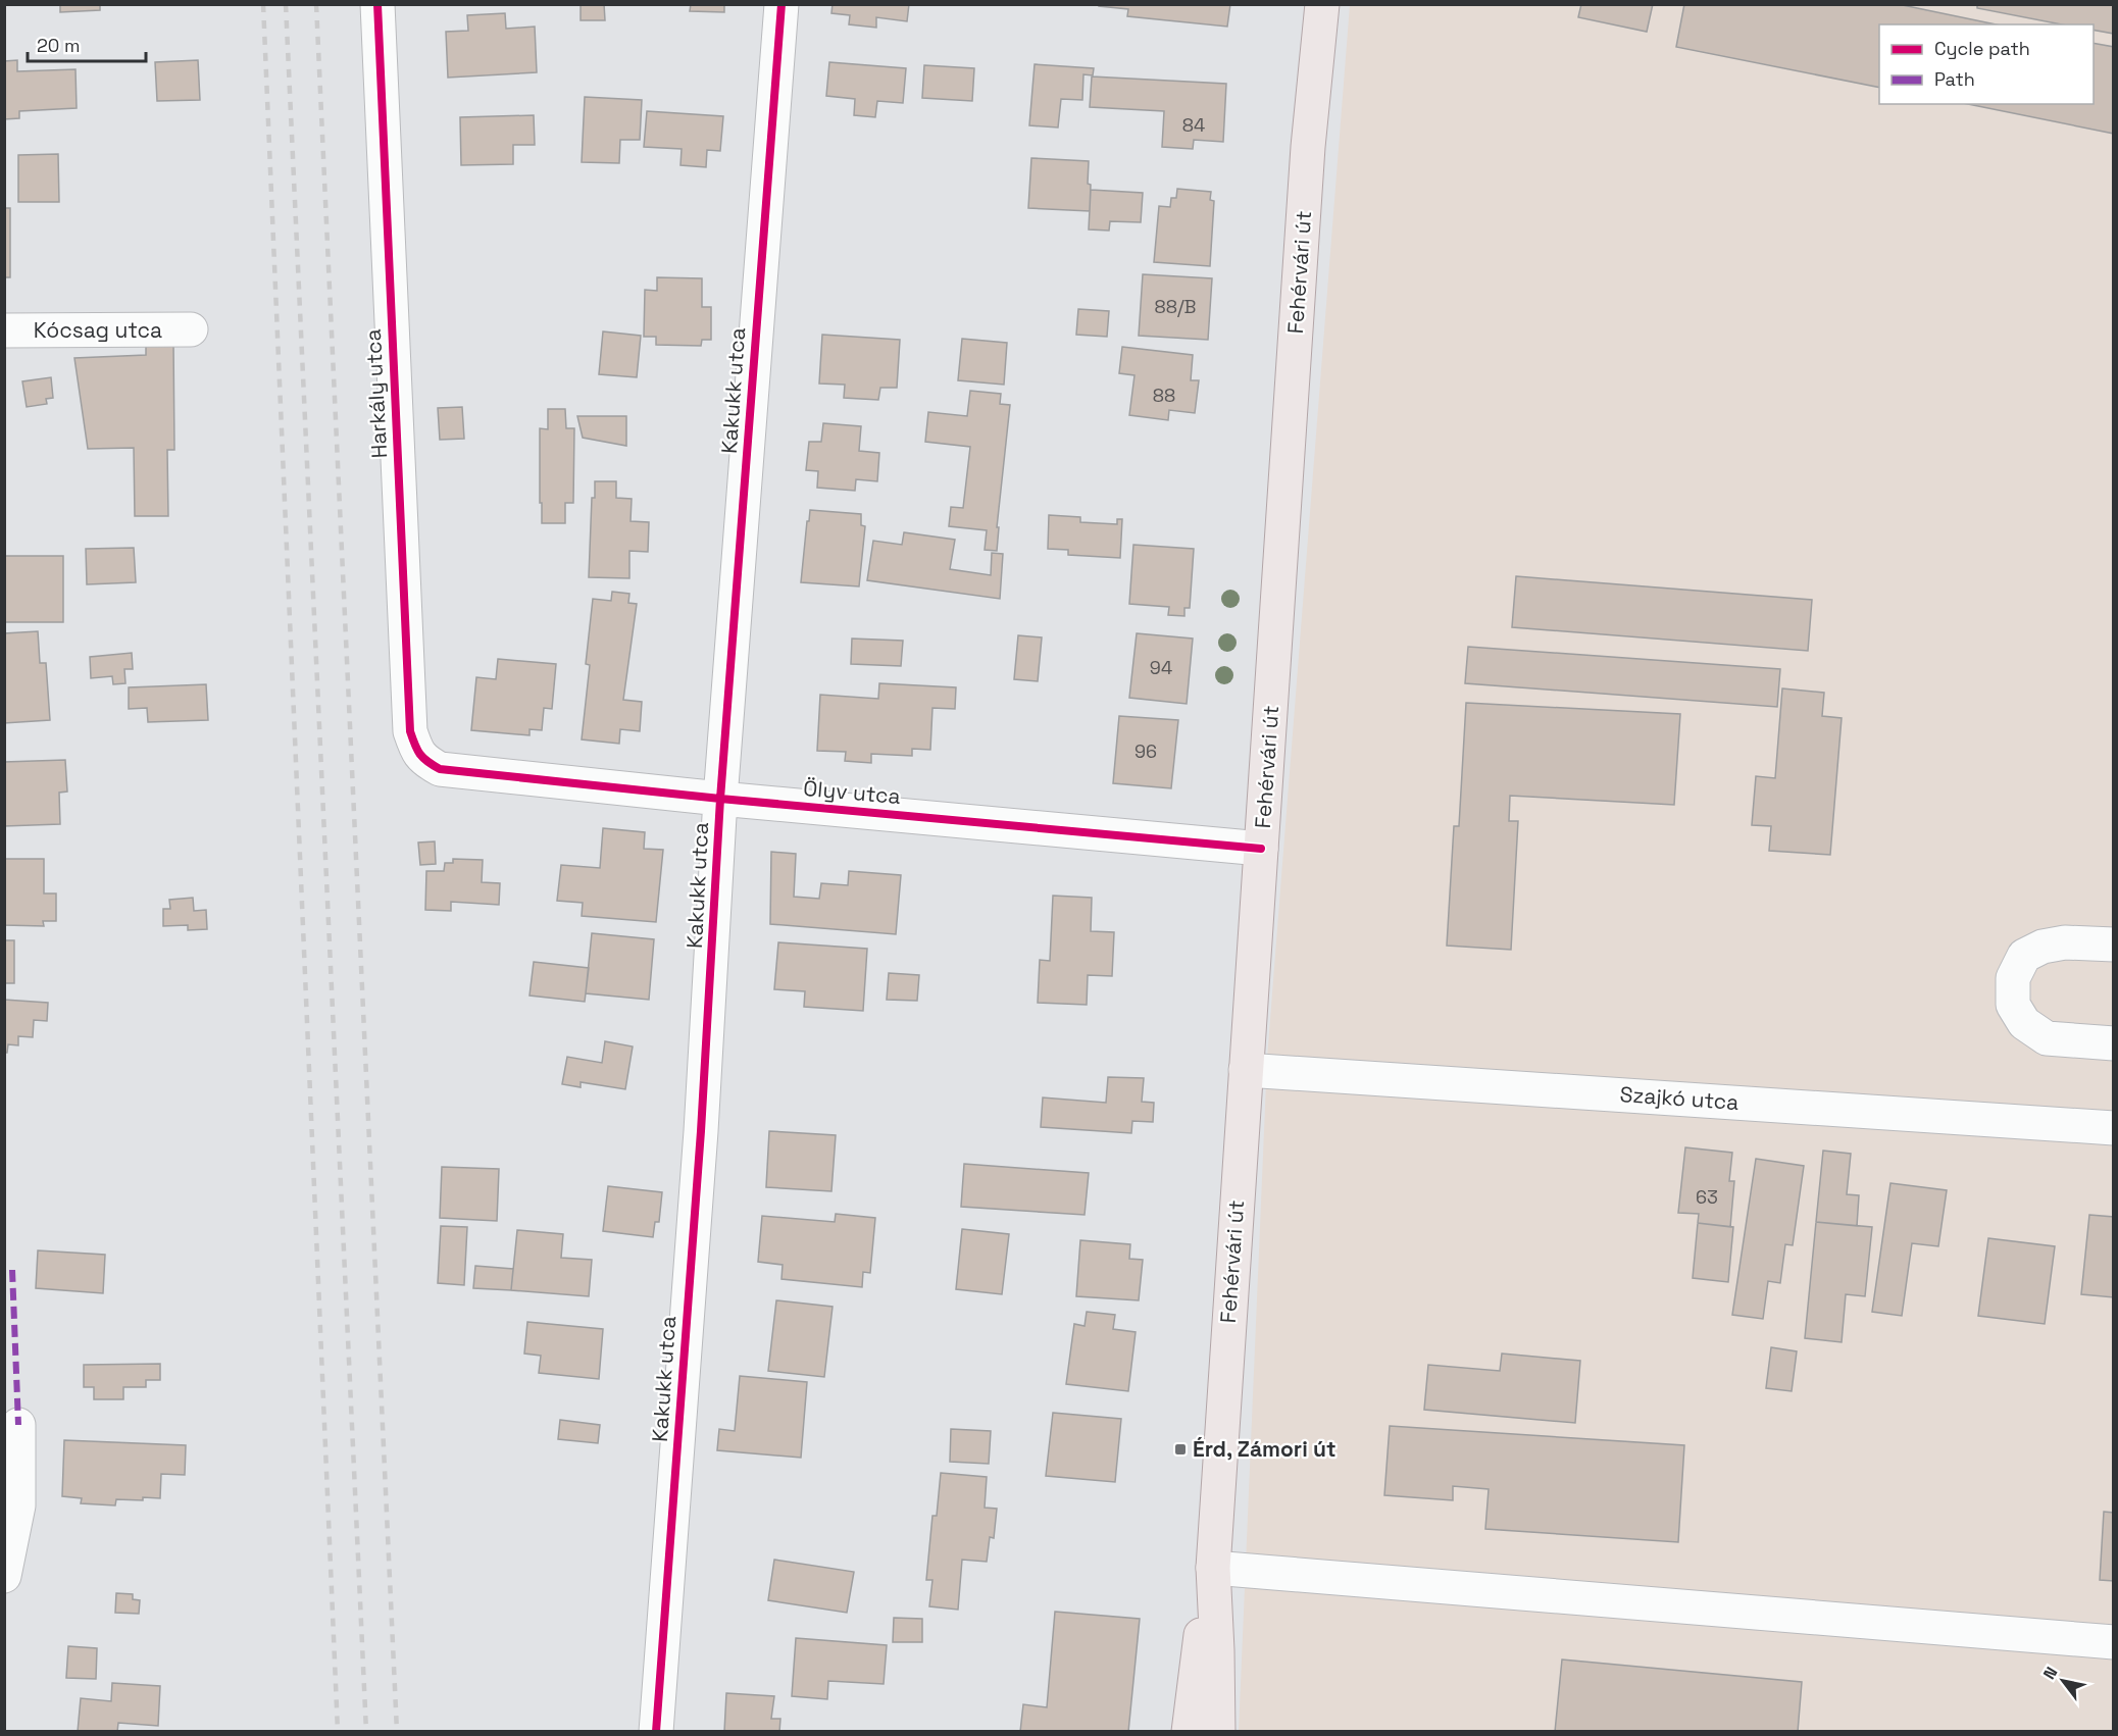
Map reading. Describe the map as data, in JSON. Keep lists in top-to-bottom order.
{
  "streets": {
    "main road": ["Fehérvári út"],
    "street": [
      "Kócsag utca",
      "Kakukk utca",
      "Harkály utca",
      "Ölyv utca",
      "Szajkó utca"
    ]
  },
  "crossings": [
    ["Fehérvári út", "Ölyv utca"],
    ["Fehérvári út", "Szajkó utca"],
    ["Kakukk utca", "Ölyv utca"],
    ["Harkály utca", "Ölyv utca"]
  ],
  "places": {
    "transit": ["Érd, Zámori út"]
  },
  "house_numbers": [
    "84",
    "88/B",
    "88",
    "94",
    "96",
    "63"
  ],
  "legend": ["Cycle path", "Path"],
  "scale_bar": "20 m",
  "north": "top left"
}
